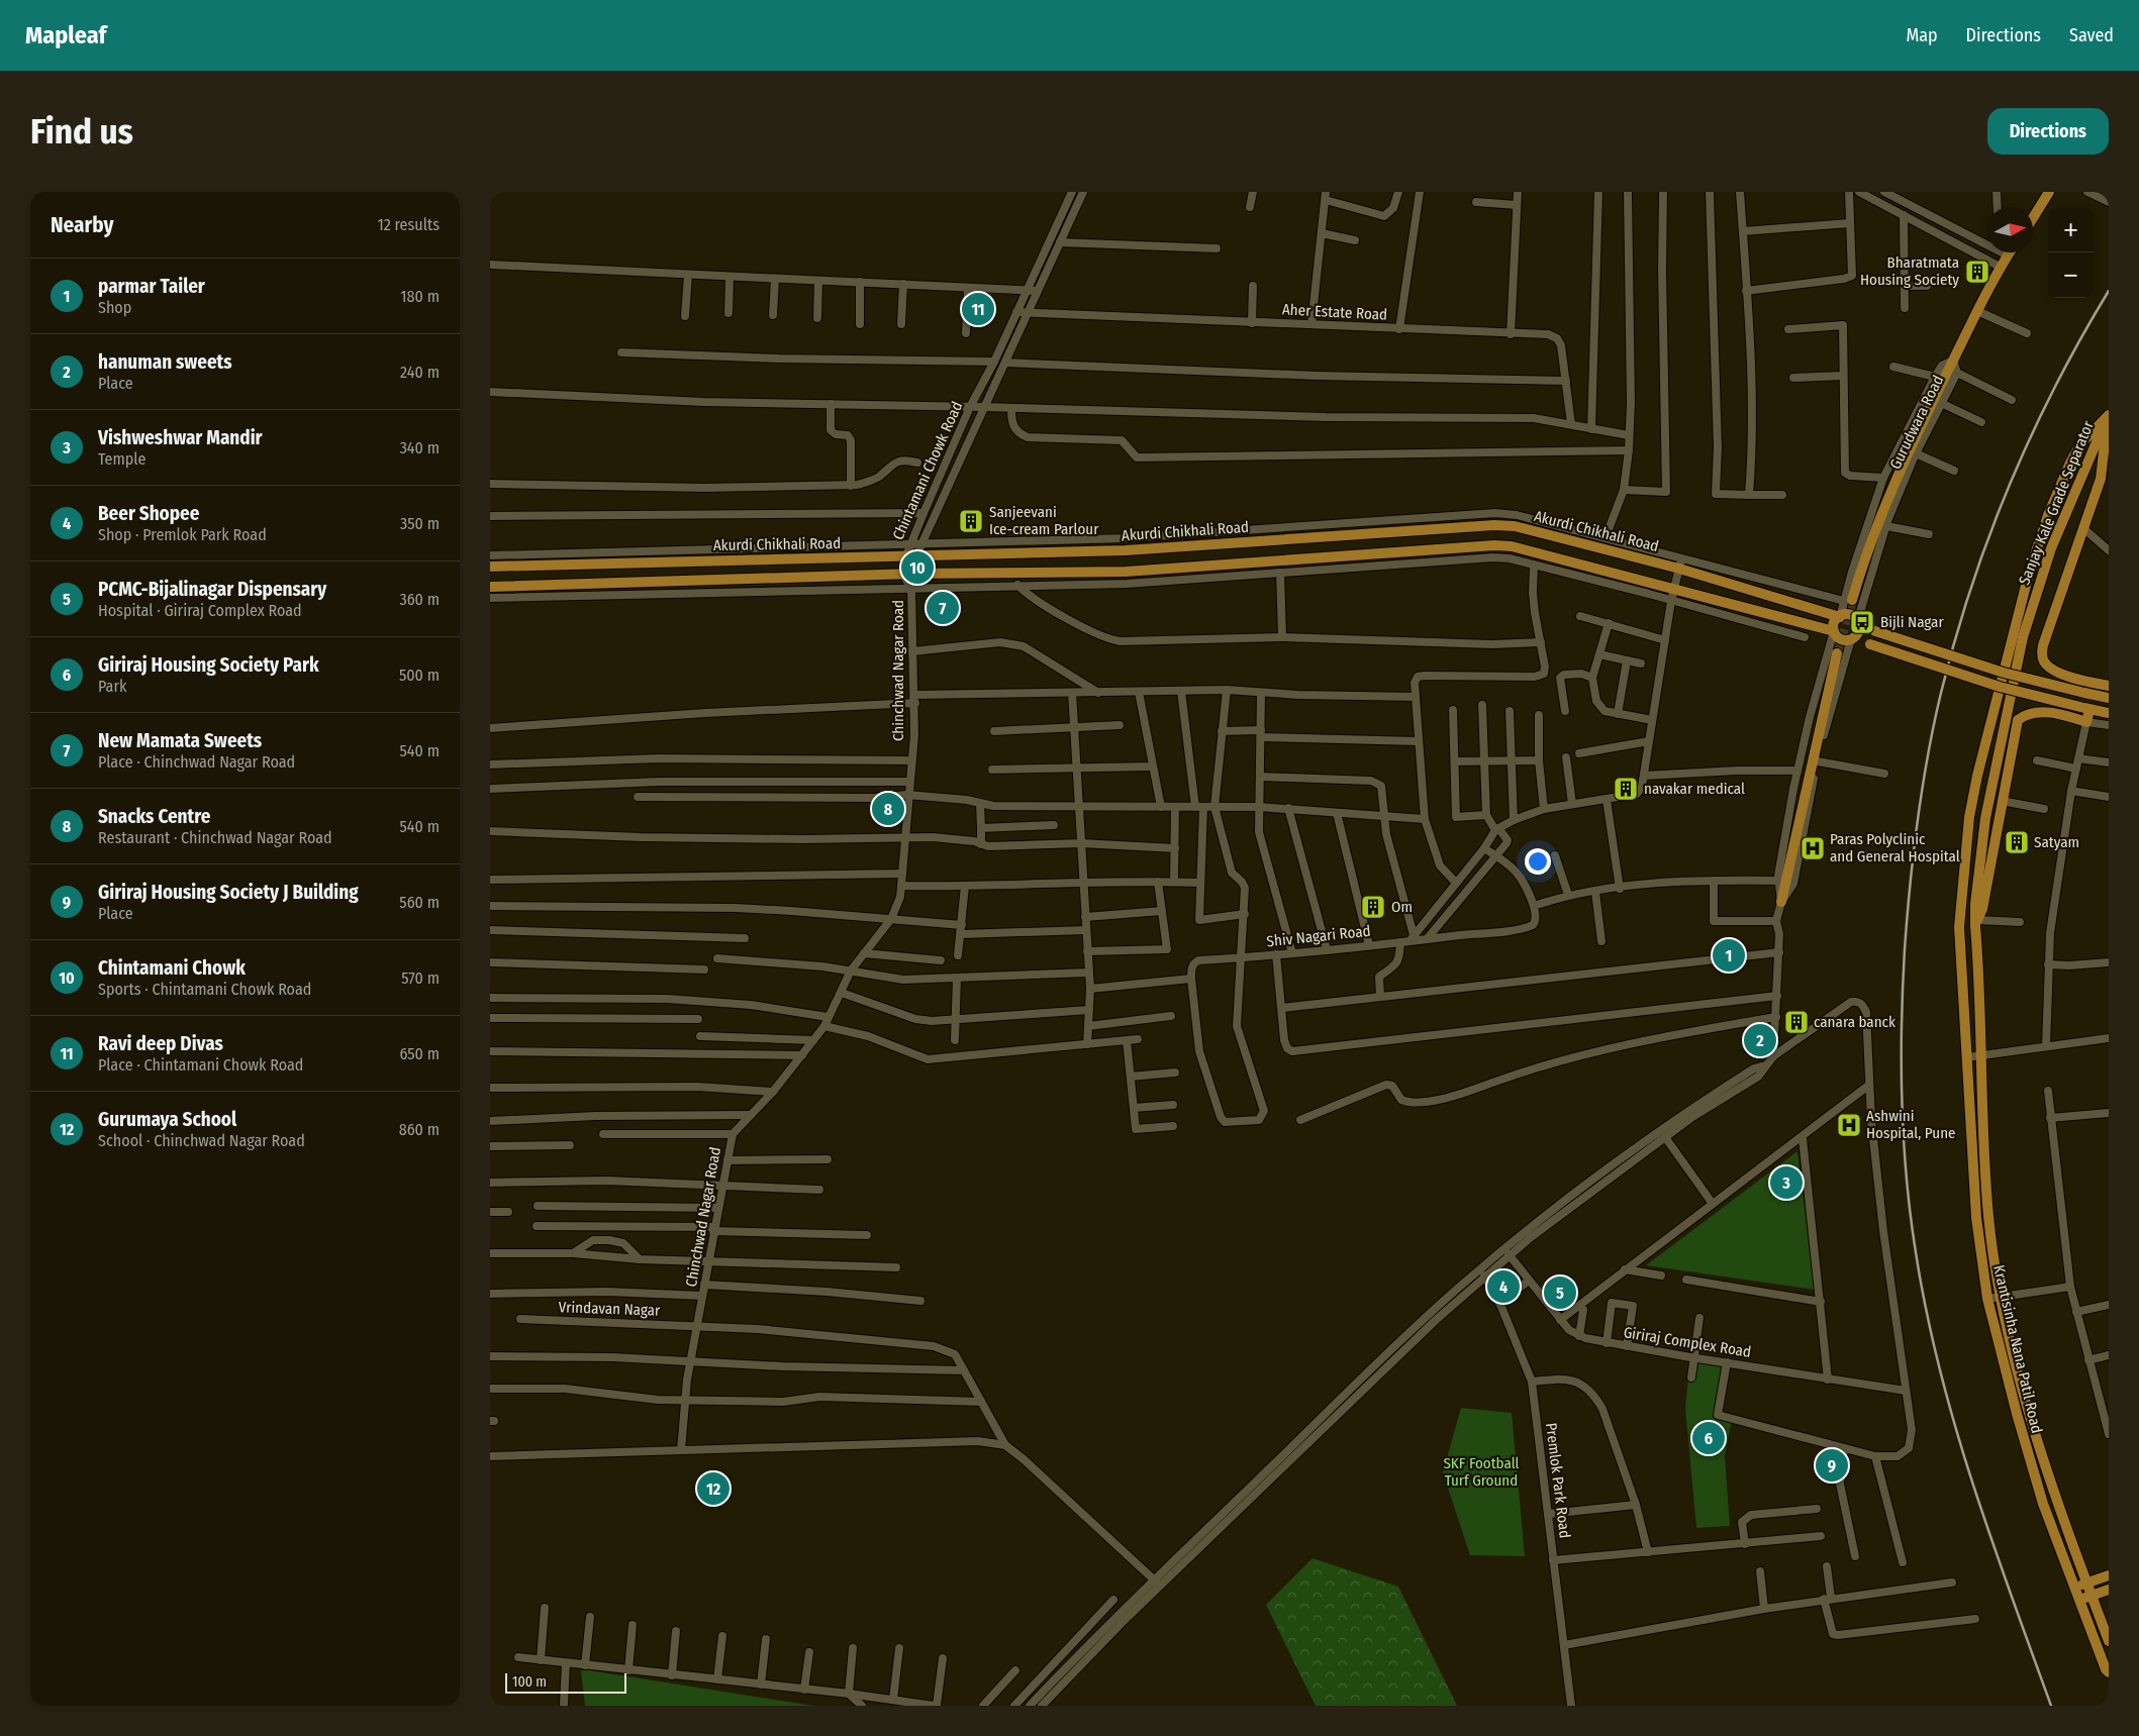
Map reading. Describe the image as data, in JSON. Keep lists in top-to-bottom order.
{
  "streets": {
    "main road": ["Sanjay Kale Grade Separator", "Akurdi Chikhali Road", "Krantisinha Nana Patil Road"],
    "street": [
      "Aher Estate Road",
      "Gurudwara Road",
      "Chintamani Chowk Road",
      "Chinchwad Nagar Road",
      "Shiv Nagari Road",
      "Vrindavan Nagar",
      "Giriraj Complex Road",
      "Premlok Park Road"
    ]
  },
  "crossings": [
    ["Aher Estate Road", "Chintamani Chowk Road"],
    ["Gurudwara Road", "Akurdi Chikhali Road"],
    ["Chintamani Chowk Road", "Akurdi Chikhali Road"],
    ["Chintamani Chowk Road", "Chinchwad Nagar Road"],
    ["Sanjay Kale Grade Separator", "Krantisinha Nana Patil Road"],
    ["Chinchwad Nagar Road", "Vrindavan Nagar"]
  ],
  "parks": ["SKF Football Turf Ground"],
  "places": {
    "building": [
      "Bharatmata Housing Society",
      "Sanjeevani Ice-cream Parlour",
      "navakar medical",
      "Satyam",
      "Om",
      "canara banck"
    ],
    "bus stop": ["Bijli Nagar"],
    "hospital": ["Paras Polyclinic and General Hospital", "Ashwini Hospital, Pune"]
  },
  "scale_bar": "100 m",
  "north": "right",
  "page": {
    "header": "Mapleaf",
    "nav": ["Map", "Directions", "Saved"],
    "buttons": "Directions",
    "title": "Find us",
    "heading": ["Nearby", "12 results"],
    "map_buttons": ["+", "−"],
    "list": [
      {
        "mark": "1",
        "name": "parmar Tailer",
        "note": "Shop",
        "value": "180 m"
      },
      {
        "mark": "2",
        "name": "hanuman sweets",
        "note": "Place",
        "value": "240 m"
      },
      {
        "mark": "3",
        "name": "Vishweshwar Mandir",
        "note": "Temple",
        "value": "340 m"
      },
      {
        "mark": "4",
        "name": "Beer Shopee",
        "note": "Shop · Premlok Park Road",
        "value": "350 m"
      },
      {
        "mark": "5",
        "name": "PCMC-Bijalinagar Dispensary",
        "note": "Hospital · Giriraj Complex Road",
        "value": "360 m"
      },
      {
        "mark": "6",
        "name": "Giriraj Housing Society Park",
        "note": "Park",
        "value": "500 m"
      },
      {
        "mark": "7",
        "name": "New Mamata Sweets",
        "note": "Place · Chinchwad Nagar Road",
        "value": "540 m"
      },
      {
        "mark": "8",
        "name": "Snacks Centre",
        "note": "Restaurant · Chinchwad Nagar Road",
        "value": "540 m"
      },
      {
        "mark": "9",
        "name": "Giriraj Housing Society J Building",
        "note": "Place",
        "value": "560 m"
      },
      {
        "mark": "10",
        "name": "Chintamani Chowk",
        "note": "Sports · Chintamani Chowk Road",
        "value": "570 m"
      },
      {
        "mark": "11",
        "name": "Ravi deep Divas",
        "note": "Place · Chintamani Chowk Road",
        "value": "650 m"
      },
      {
        "mark": "12",
        "name": "Gurumaya School",
        "note": "School · Chinchwad Nagar Road",
        "value": "860 m"
      }
    ],
    "pins": [
      "11",
      "10",
      "7",
      "8",
      "1",
      "2",
      "3",
      "4",
      "5",
      "6",
      "9",
      "12"
    ],
    "scale": "100 m"
  }
}
